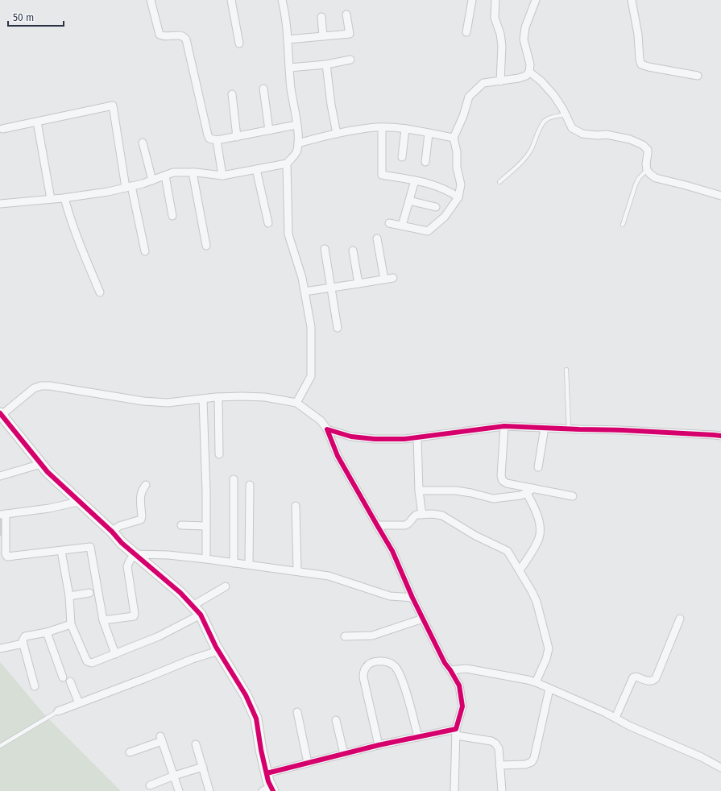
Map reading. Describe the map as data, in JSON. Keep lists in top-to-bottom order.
{
  "scale_bar": "50 m"
}
